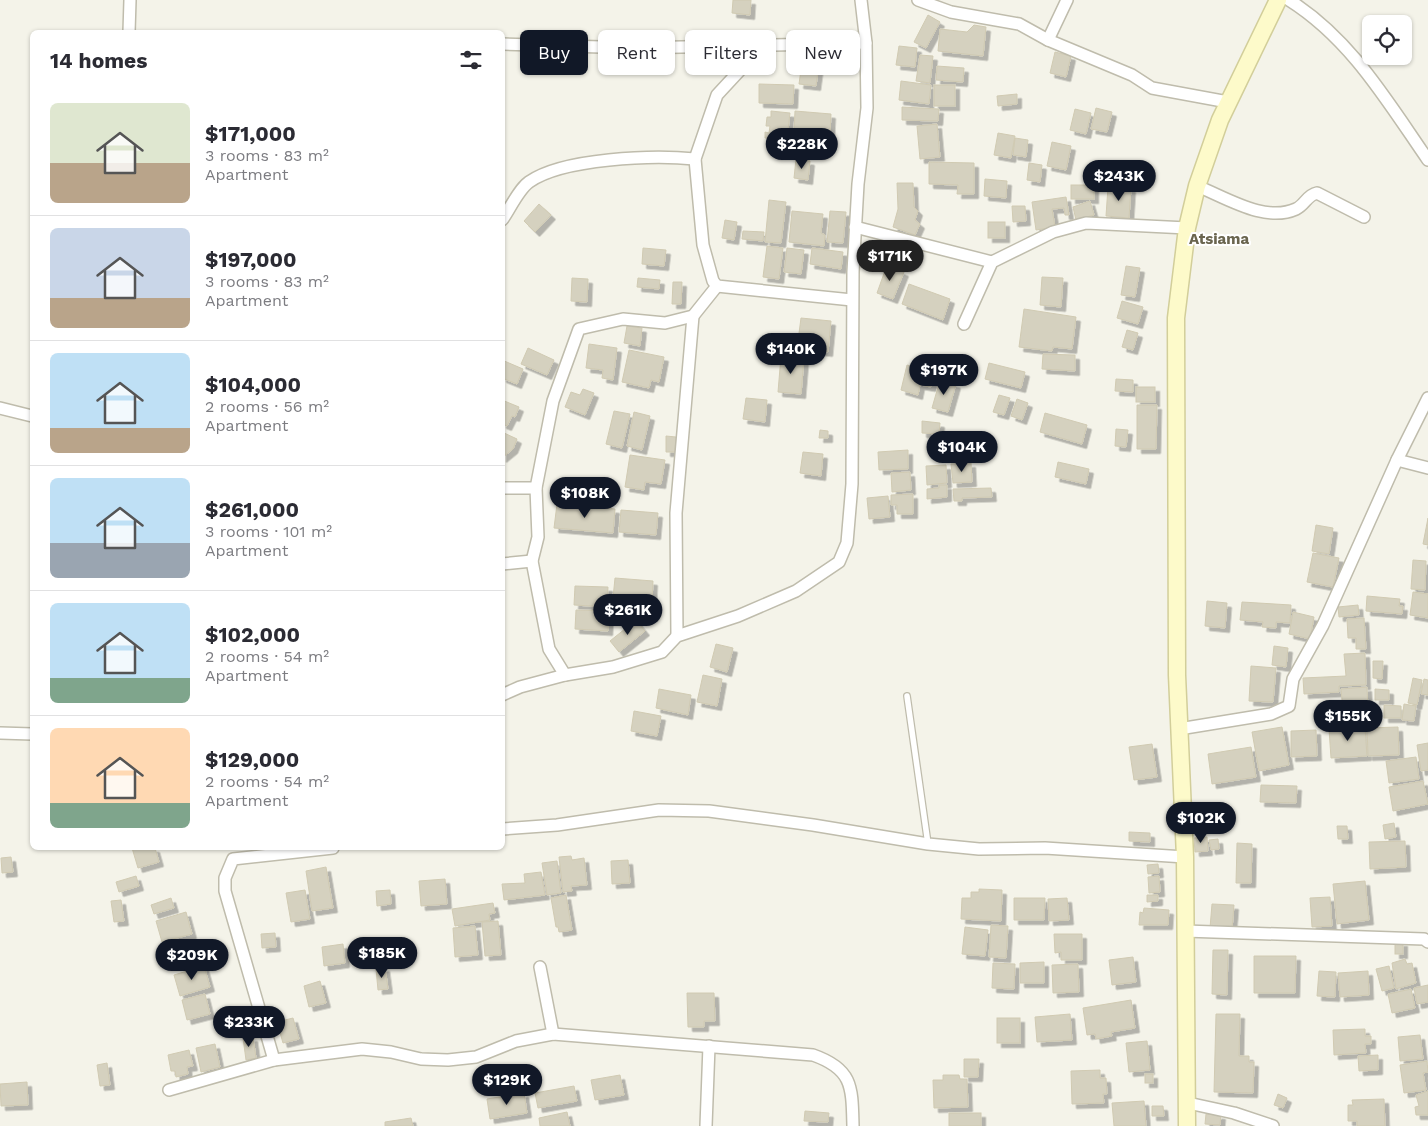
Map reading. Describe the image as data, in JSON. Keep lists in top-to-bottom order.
{
  "districts": ["Atsiama"],
  "page": {
    "chip": [
      "Buy",
      "Rent",
      "Filters",
      "New"
    ],
    "heading": "14 homes",
    "list": [
      {
        "name": "$171,000",
        "note": "3 rooms · 83 m² · Apartment"
      },
      {
        "name": "$197,000",
        "note": "3 rooms · 83 m² · Apartment"
      },
      {
        "name": "$104,000",
        "note": "2 rooms · 56 m² · Apartment"
      },
      {
        "name": "$261,000",
        "note": "3 rooms · 101 m² · Apartment"
      },
      {
        "name": "$102,000",
        "note": "2 rooms · 54 m² · Apartment"
      },
      {
        "name": "$129,000",
        "note": "2 rooms · 54 m² · Apartment"
      }
    ],
    "price": [
      "$228K",
      "$243K",
      "$171K",
      "$140K",
      "$197K",
      "$104K",
      "$108K",
      "$261K",
      "$155K",
      "$102K",
      "$185K",
      "$209K",
      "$233K",
      "$129K"
    ]
  }
}
